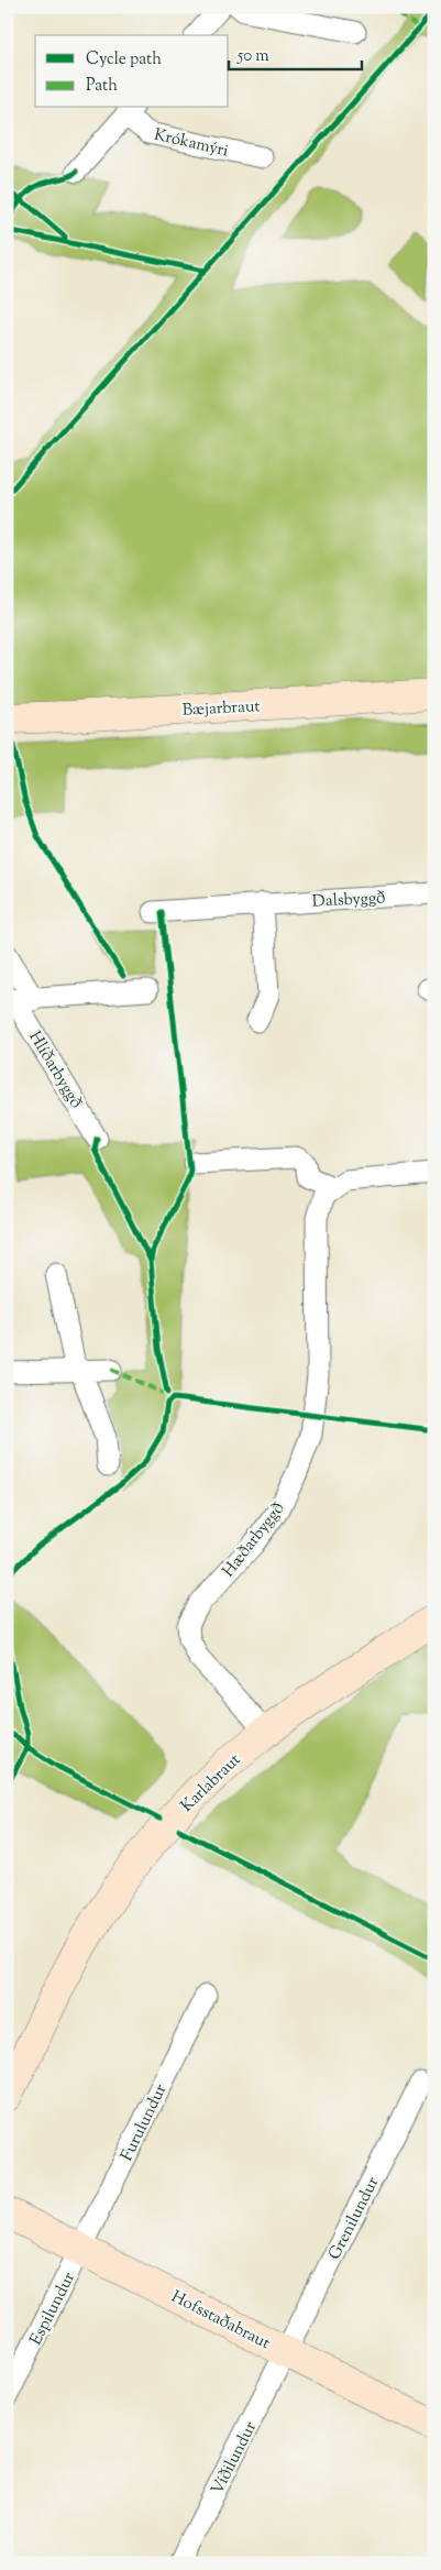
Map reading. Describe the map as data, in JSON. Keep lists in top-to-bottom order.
{
  "streets": {
    "street": [
      "Krókamýri",
      "Bæjarbraut",
      "Dalsbyggð",
      "Hlíðarbyggð",
      "Hæðarbyggð",
      "Karlabraut",
      "Furulundur",
      "Grenilundur",
      "Espilundur",
      "Hofsstaðabraut",
      "Víðilundur"
    ]
  },
  "crossings": [
    ["Hæðarbyggð", "Karlabraut"],
    ["Furulundur", "Espilundur"],
    ["Furulundur", "Hofsstaðabraut"],
    ["Grenilundur", "Hofsstaðabraut"],
    ["Grenilundur", "Víðilundur"],
    ["Espilundur", "Hofsstaðabraut"],
    ["Hofsstaðabraut", "Víðilundur"]
  ],
  "legend": ["Cycle path", "Path"],
  "scale_bar": "50 m"
}
